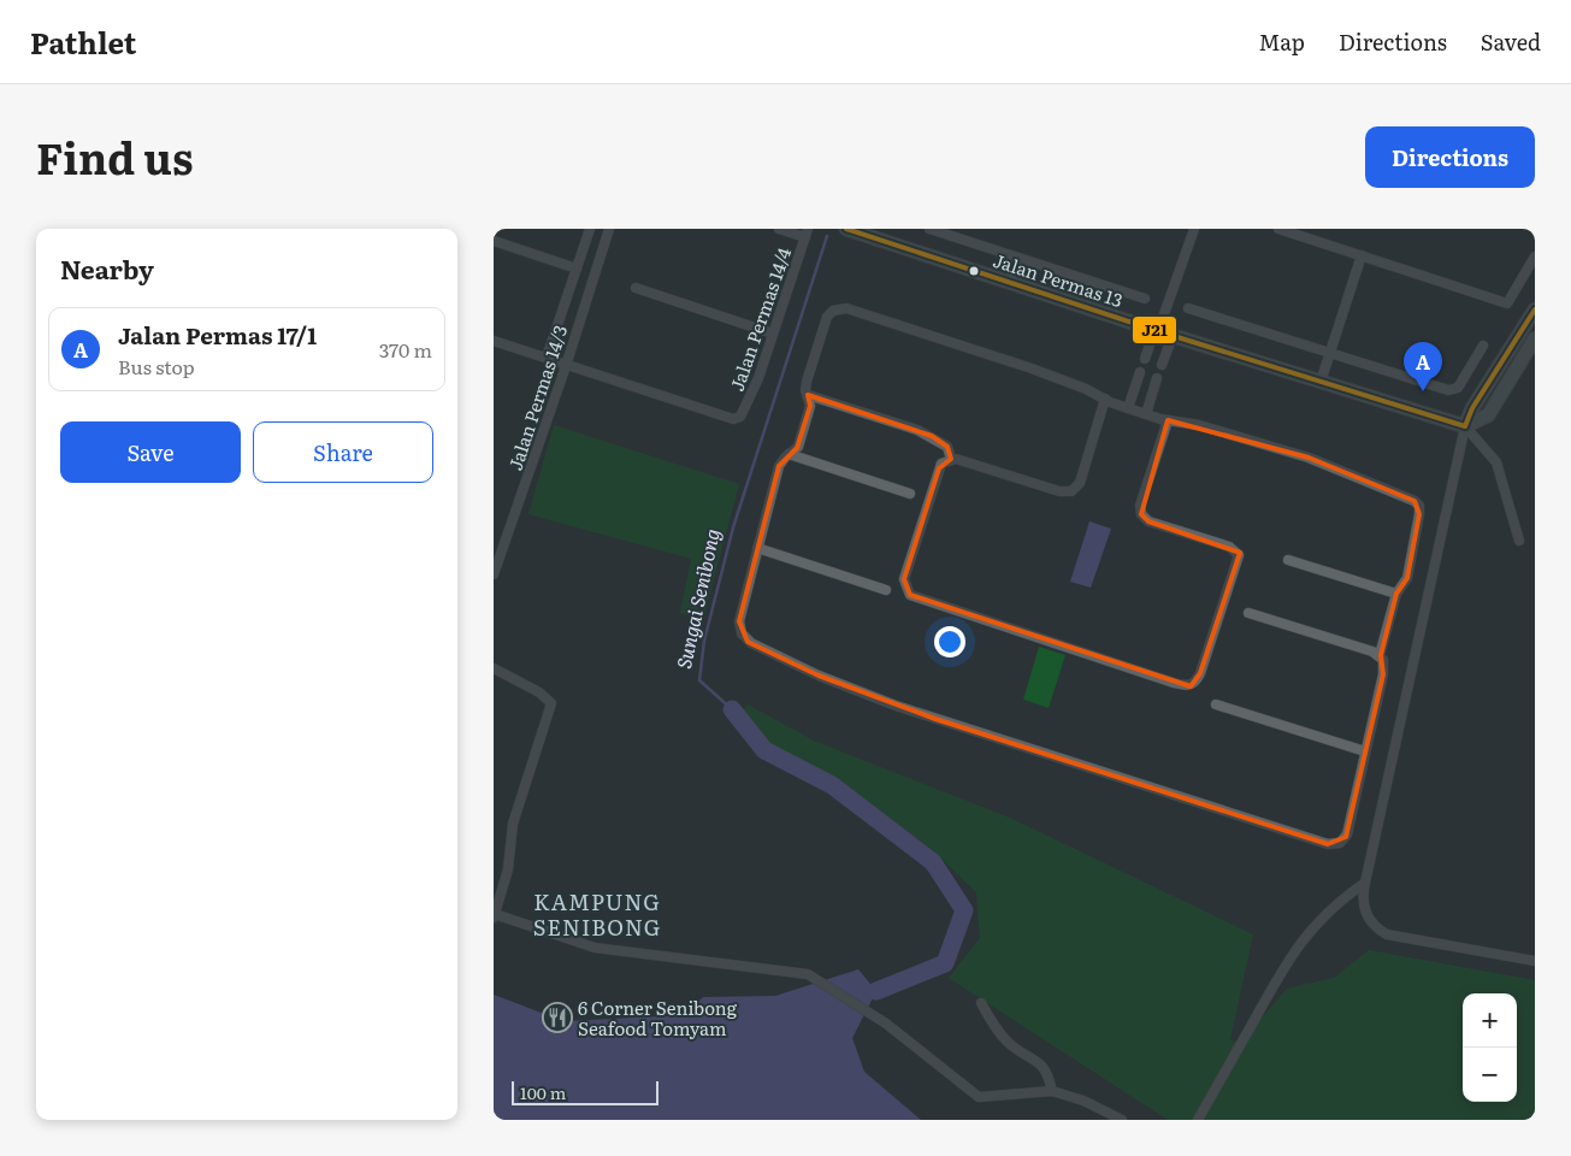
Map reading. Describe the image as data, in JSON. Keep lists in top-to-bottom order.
{
  "streets": {
    "main road": ["Jalan Permas 13"],
    "street": ["Jalan Permas 14/4", "Jalan Permas 14/3"]
  },
  "crossings": [
    ["Jalan Permas 14/4", "Jalan Permas 14/3"]
  ],
  "districts": ["KAMPUNG SENIBONG"],
  "water": ["Sungai Senibong"],
  "places": {
    "restaurant": ["6 Corner Senibong Seafood Tomyam"]
  },
  "lines": ["transit line J21"],
  "scale_bar": "100 m",
  "page": {
    "header": "Pathlet",
    "nav": ["Map", "Directions", "Saved"],
    "title": "Find us",
    "buttons": [
      "Directions",
      ["Save", "Share"]
    ],
    "heading": "Nearby",
    "list": [
      {
        "mark": "A",
        "name": "Jalan Permas 17/1",
        "note": "Bus stop",
        "value": "370 m"
      }
    ],
    "pins": "A",
    "map_buttons": ["+", "−"],
    "scale": "100 m"
  }
}
